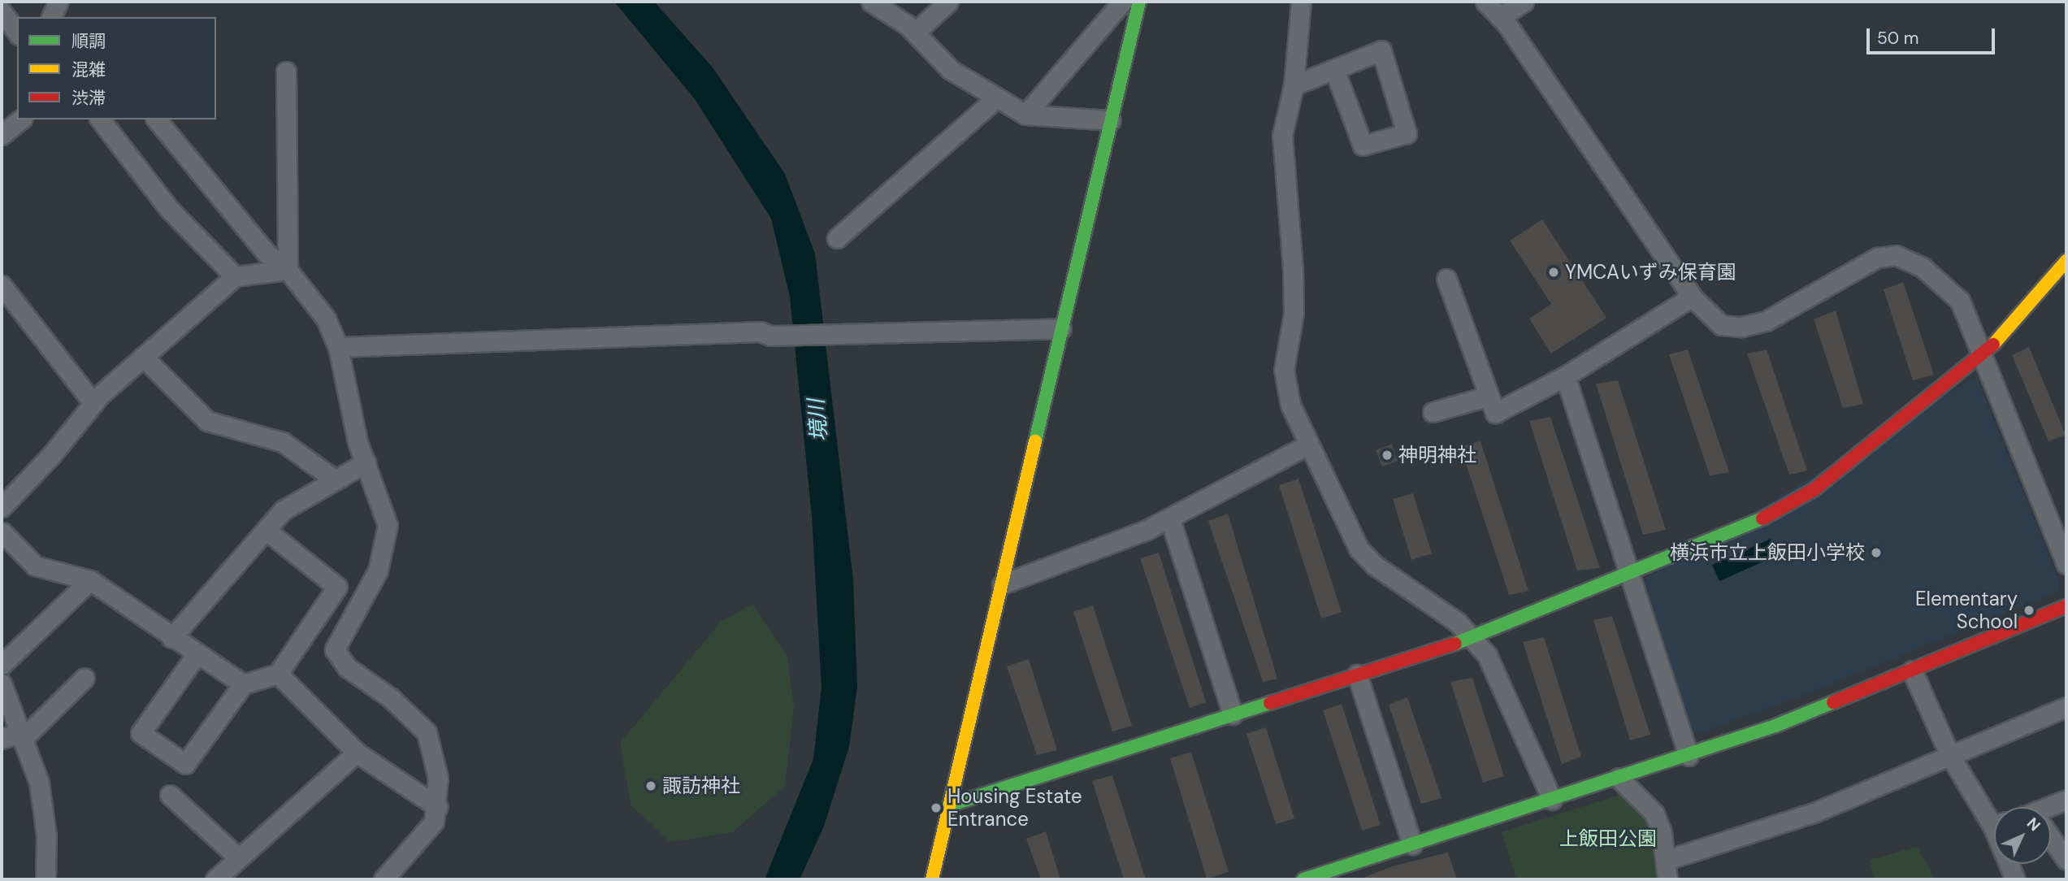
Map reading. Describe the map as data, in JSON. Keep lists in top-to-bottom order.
{
  "water": ["境川"],
  "parks": ["上飯田公園"],
  "places": [
    "YMCAいずみ保育園",
    "神明神社",
    "横浜市立上飯田小学校",
    "Elementary School",
    "諏訪神社",
    "Housing Estate Entrance"
  ],
  "legend": ["順調", "混雑", "渋滞"],
  "scale_bar": "50 m",
  "north": "top right"
}
